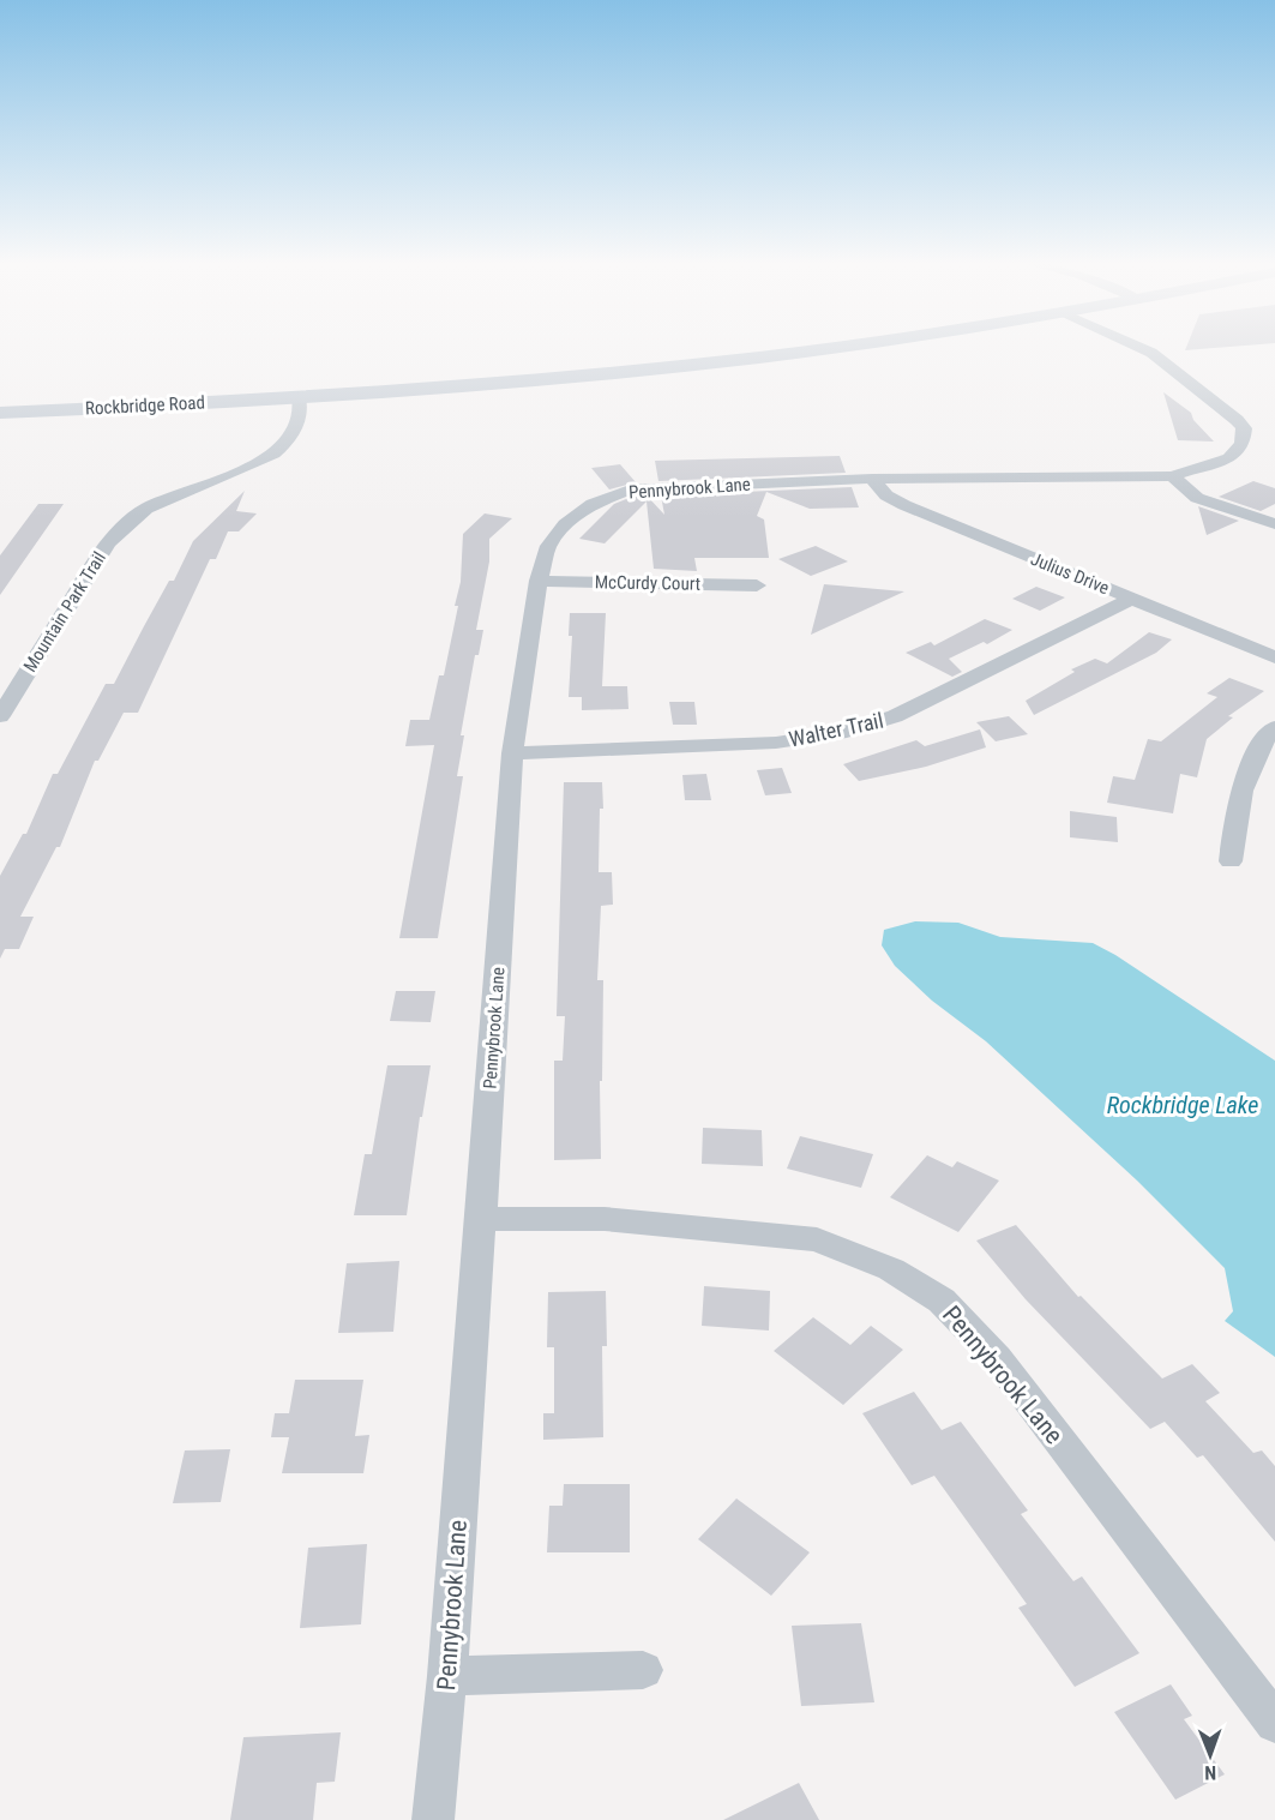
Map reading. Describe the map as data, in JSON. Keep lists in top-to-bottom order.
{
  "streets": {
    "main road": ["Rockbridge Road"],
    "street": [
      "Pennybrook Lane",
      "Julius Drive",
      "McCurdy Court",
      "Mountain Park Trail",
      "Walter Trail"
    ]
  },
  "crossings": [
    ["Rockbridge Road", "Mountain Park Trail"],
    ["Pennybrook Lane", "Julius Drive"],
    ["Pennybrook Lane", "McCurdy Court"],
    ["Pennybrook Lane", "Walter Trail"],
    ["Julius Drive", "Walter Trail"]
  ],
  "water": ["Rockbridge Lake"],
  "north": "bottom"
}
